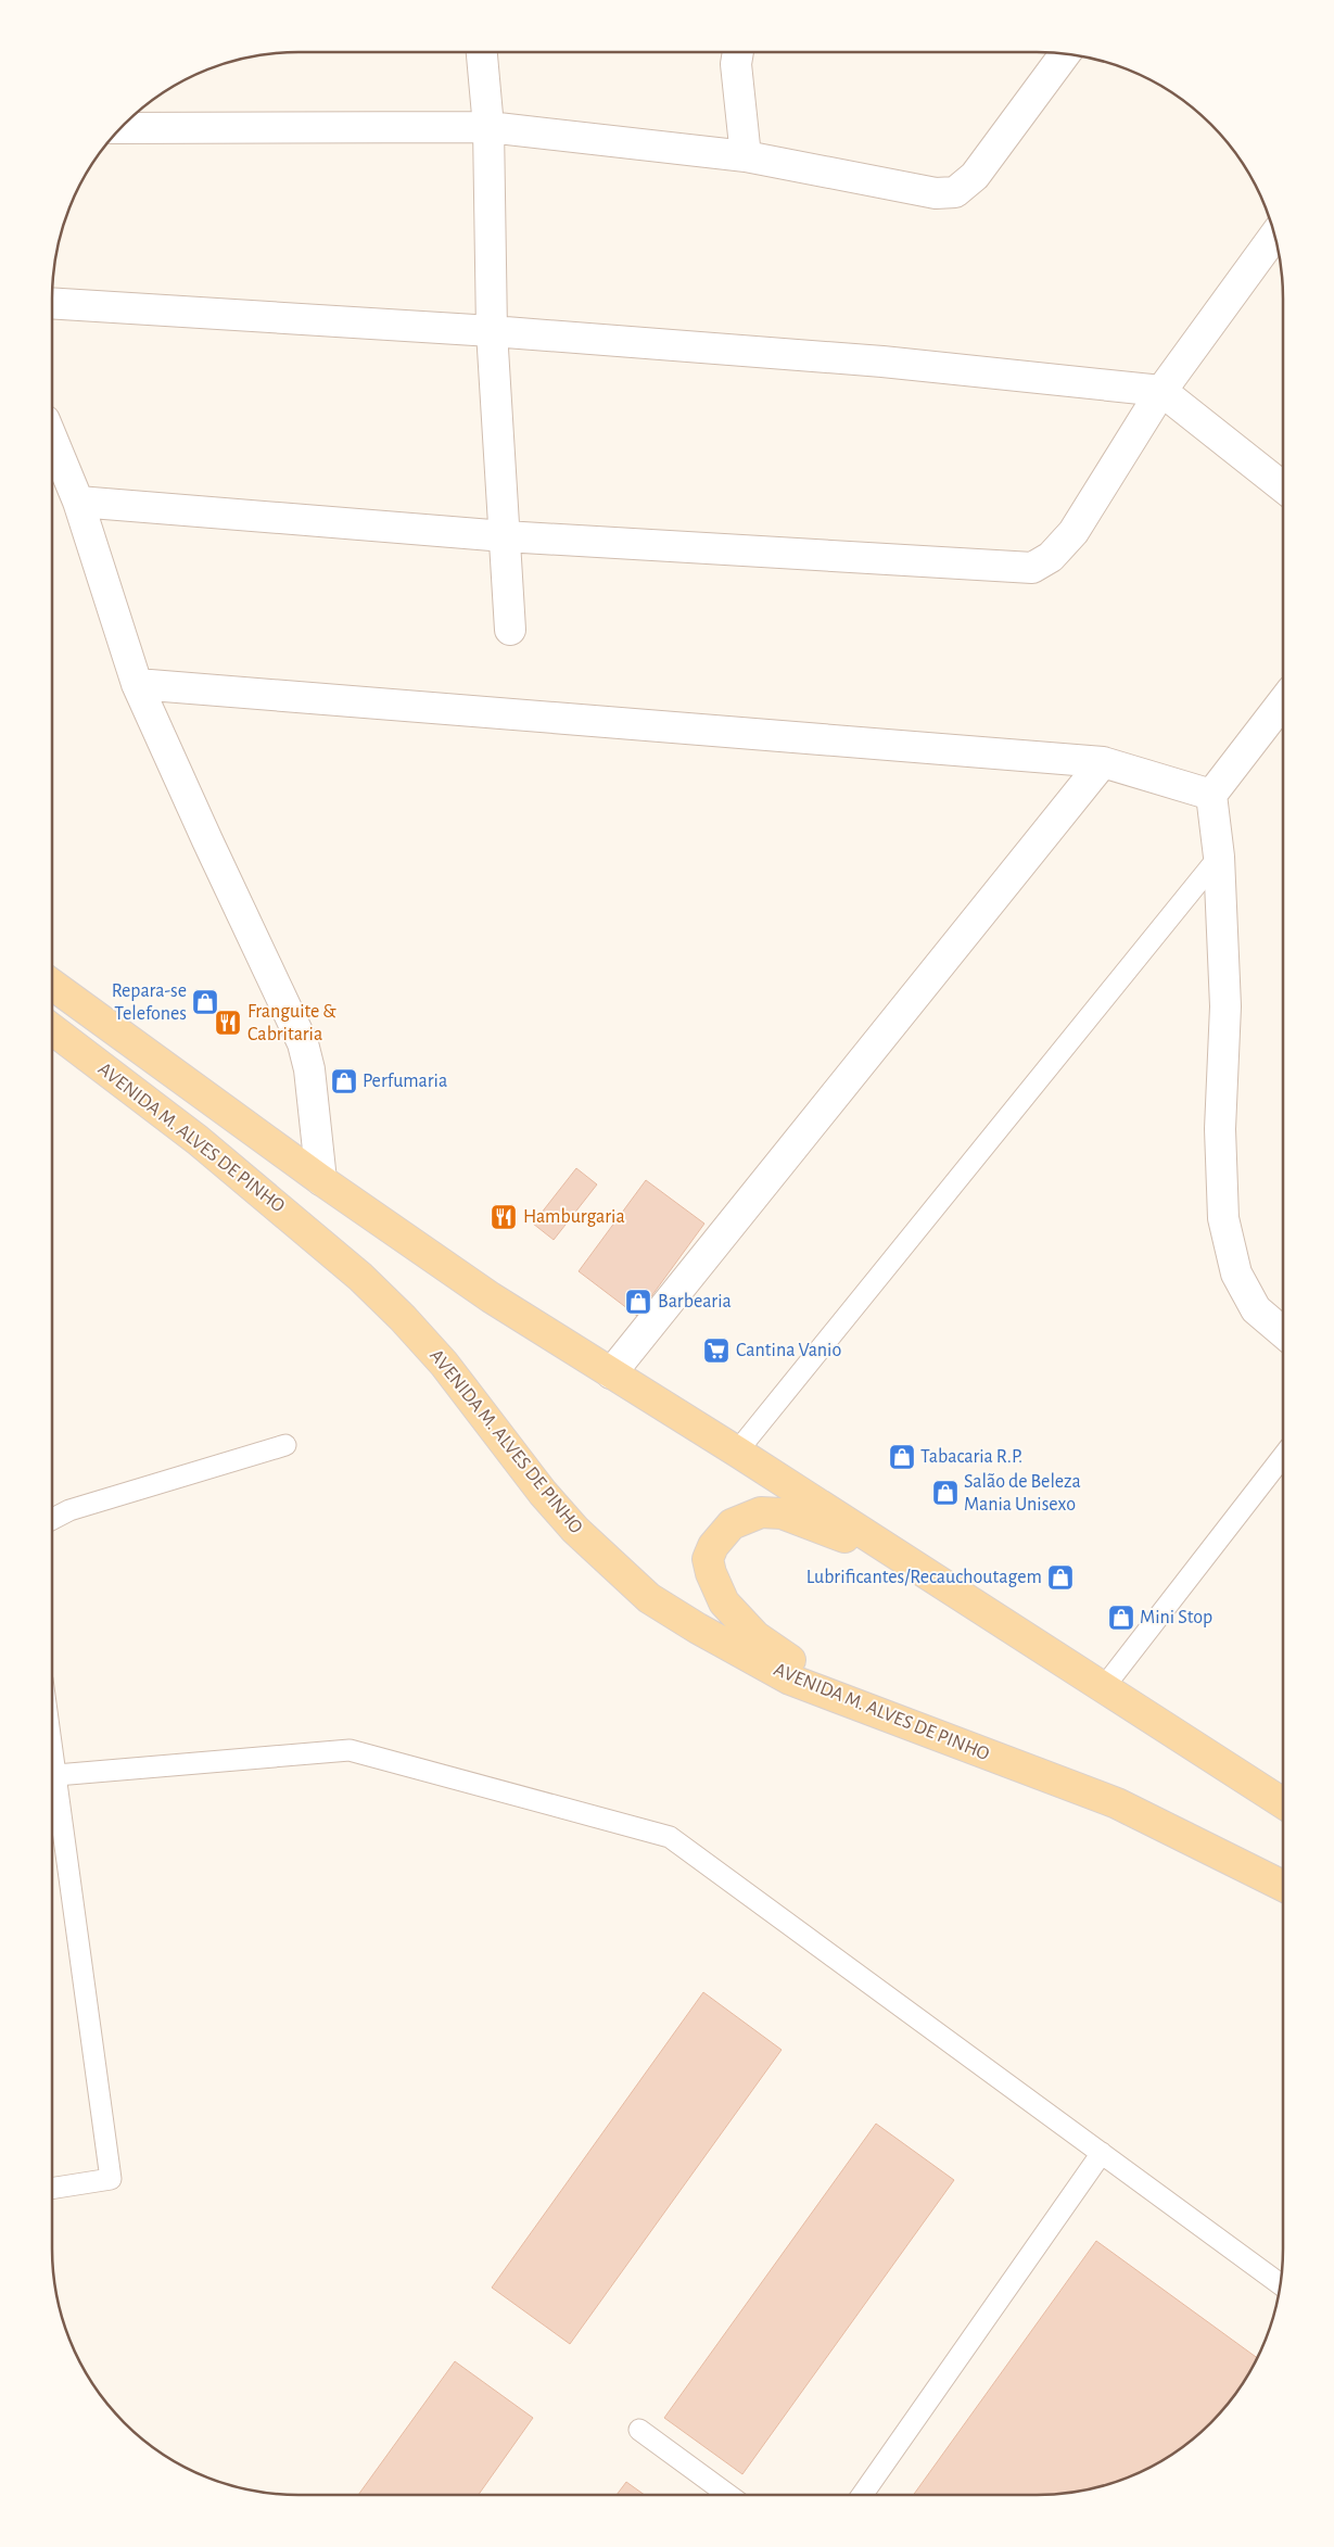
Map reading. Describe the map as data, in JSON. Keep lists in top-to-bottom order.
{
  "streets": {
    "main road": ["AVENIDA M. ALVES DE PINHO"]
  },
  "places": {
    "shop": [
      "Repara-se Telefones",
      "Perfumaria",
      "Barbearia",
      "Tabacaria R.P.",
      "Salão de Beleza Mania Unisexo",
      "Lubrificantes/Recauchoutagem",
      "Mini Stop"
    ],
    "restaurant": ["Franguite & Cabritaria", "Hamburgaria"],
    "supermarket": ["Cantina Vanio"]
  }
}
